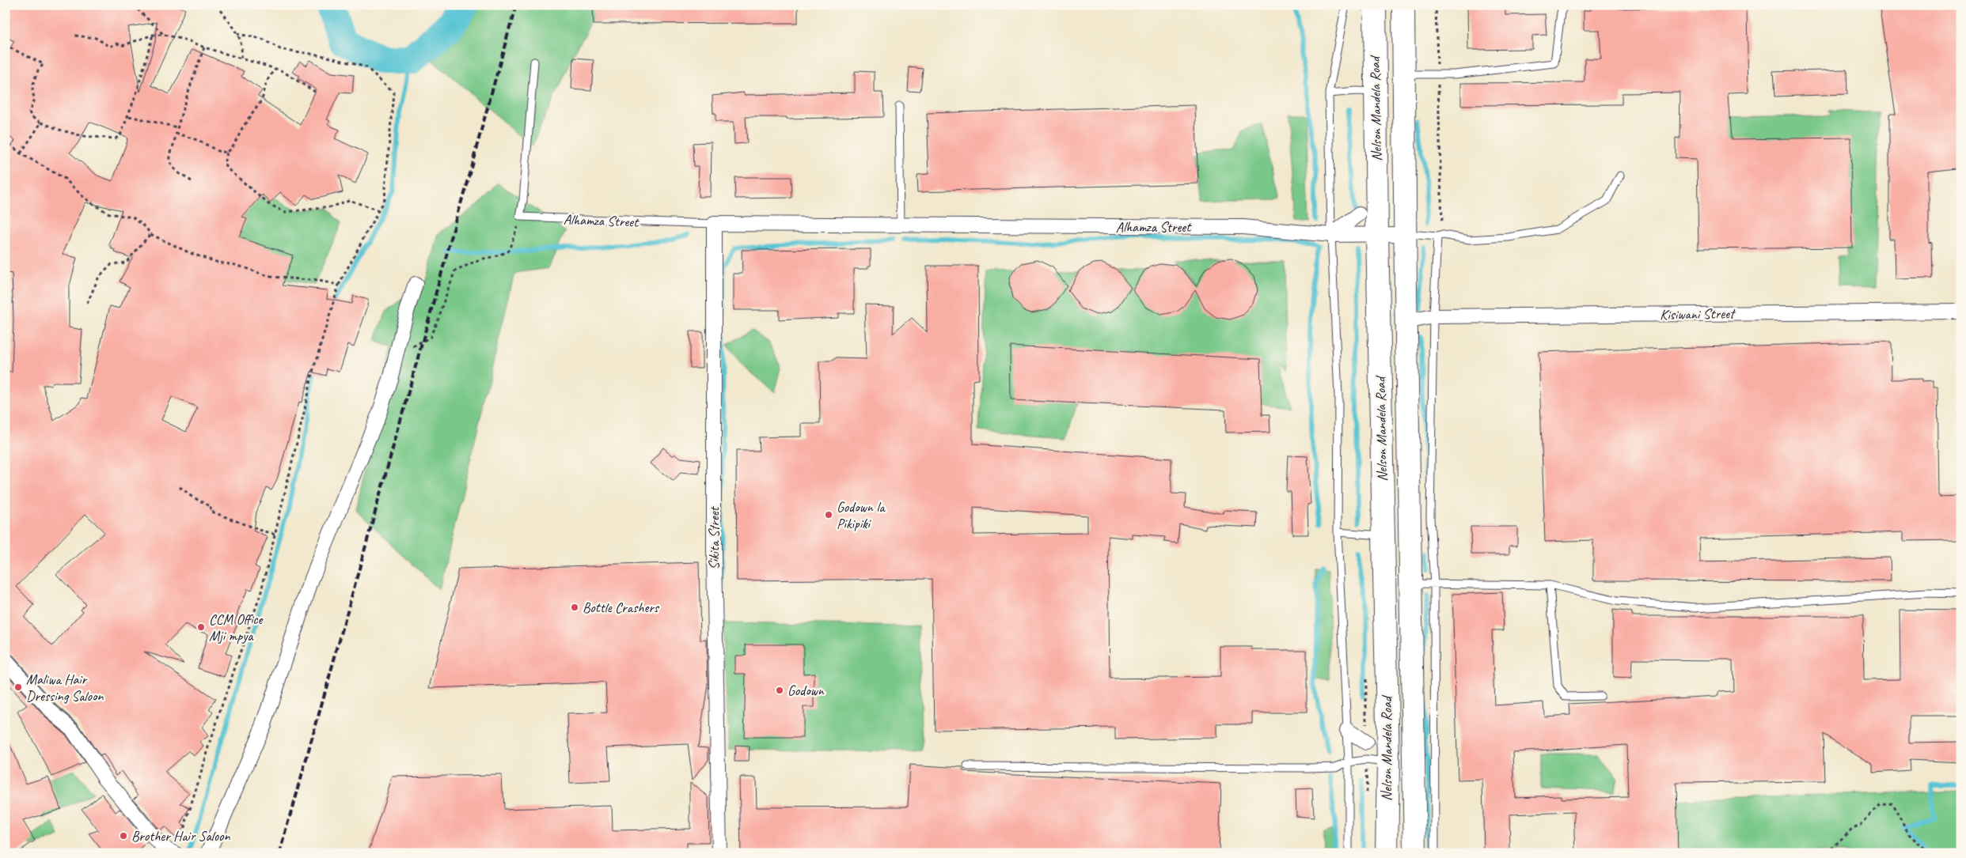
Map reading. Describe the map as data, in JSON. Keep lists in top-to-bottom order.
{
  "streets": {
    "main road": ["Nelson Mandela Road"],
    "street": ["Alhamza Street", "Kisiwani Street", "Sikita Street"]
  },
  "crossings": [
    ["Nelson Mandela Road", "Alhamza Street"],
    ["Alhamza Street", "Sikita Street"]
  ],
  "places": [
    "Godown la Pikipiki",
    "Bottle Crashers",
    "CCM Office Mji mpya",
    "Maliwa Hair Dressing Saloon",
    "Godown",
    "Brother Hair Saloon"
  ]
}
